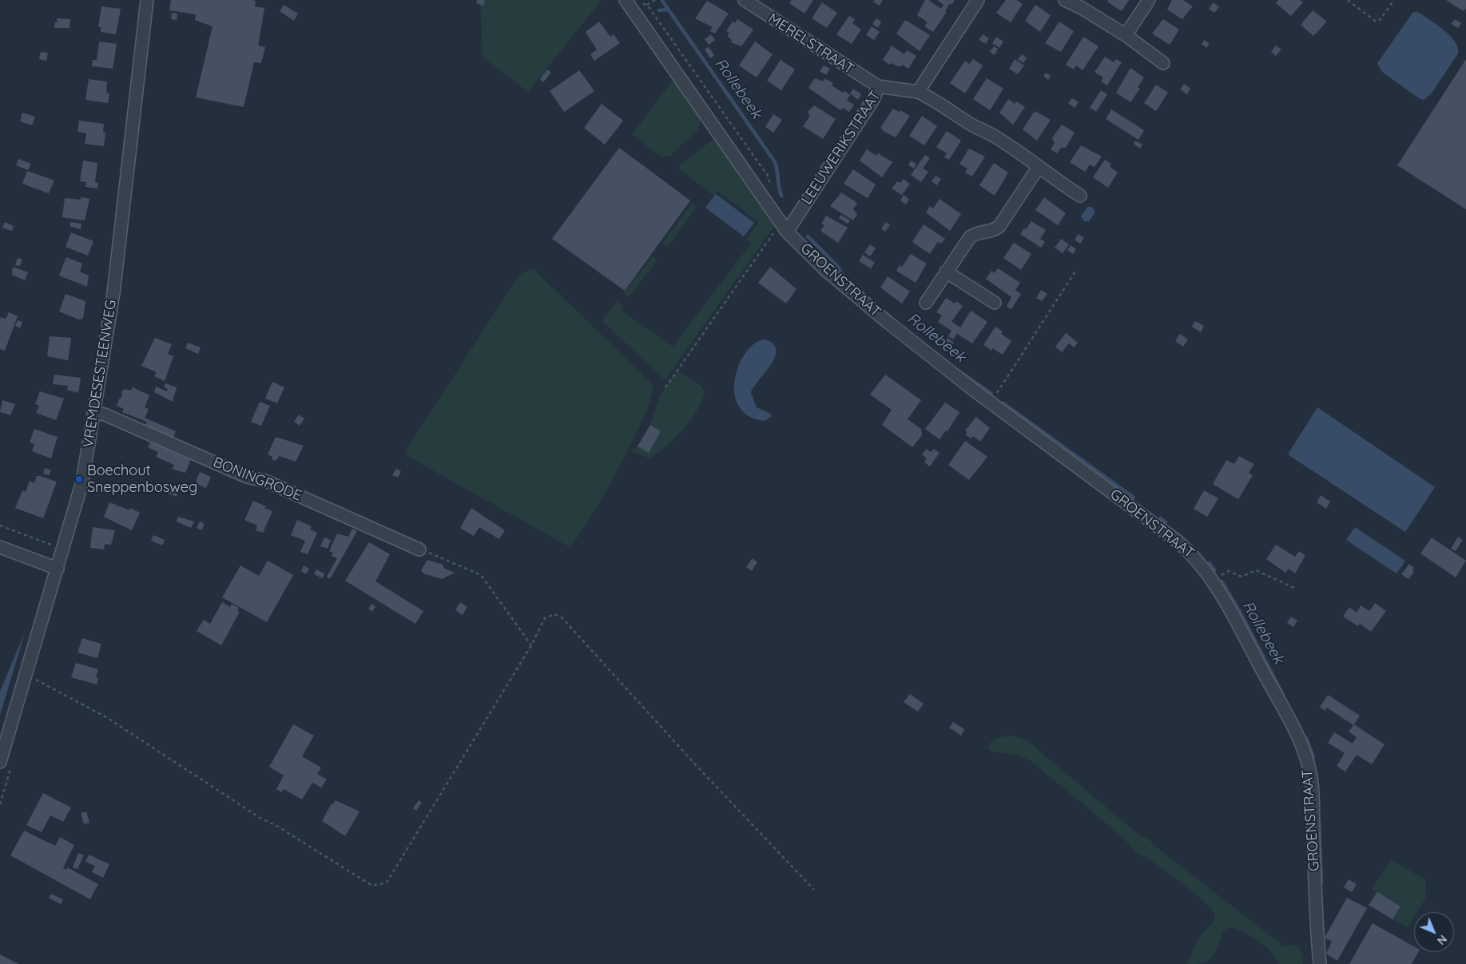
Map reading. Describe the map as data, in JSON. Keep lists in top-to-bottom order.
{
  "streets": {
    "street": [
      "MERELSTRAAT",
      "LEEUWERIKSTRAAT",
      "GROENSTRAAT",
      "VREMDESESTEENWEG",
      "BONINGRODE"
    ]
  },
  "crossings": [
    ["MERELSTRAAT", "LEEUWERIKSTRAAT"],
    ["LEEUWERIKSTRAAT", "GROENSTRAAT"],
    ["VREMDESESTEENWEG", "BONINGRODE"]
  ],
  "water": ["Rollebeek"],
  "places": ["Boechout Sneppenbosweg"],
  "north": "bottom right"
}
